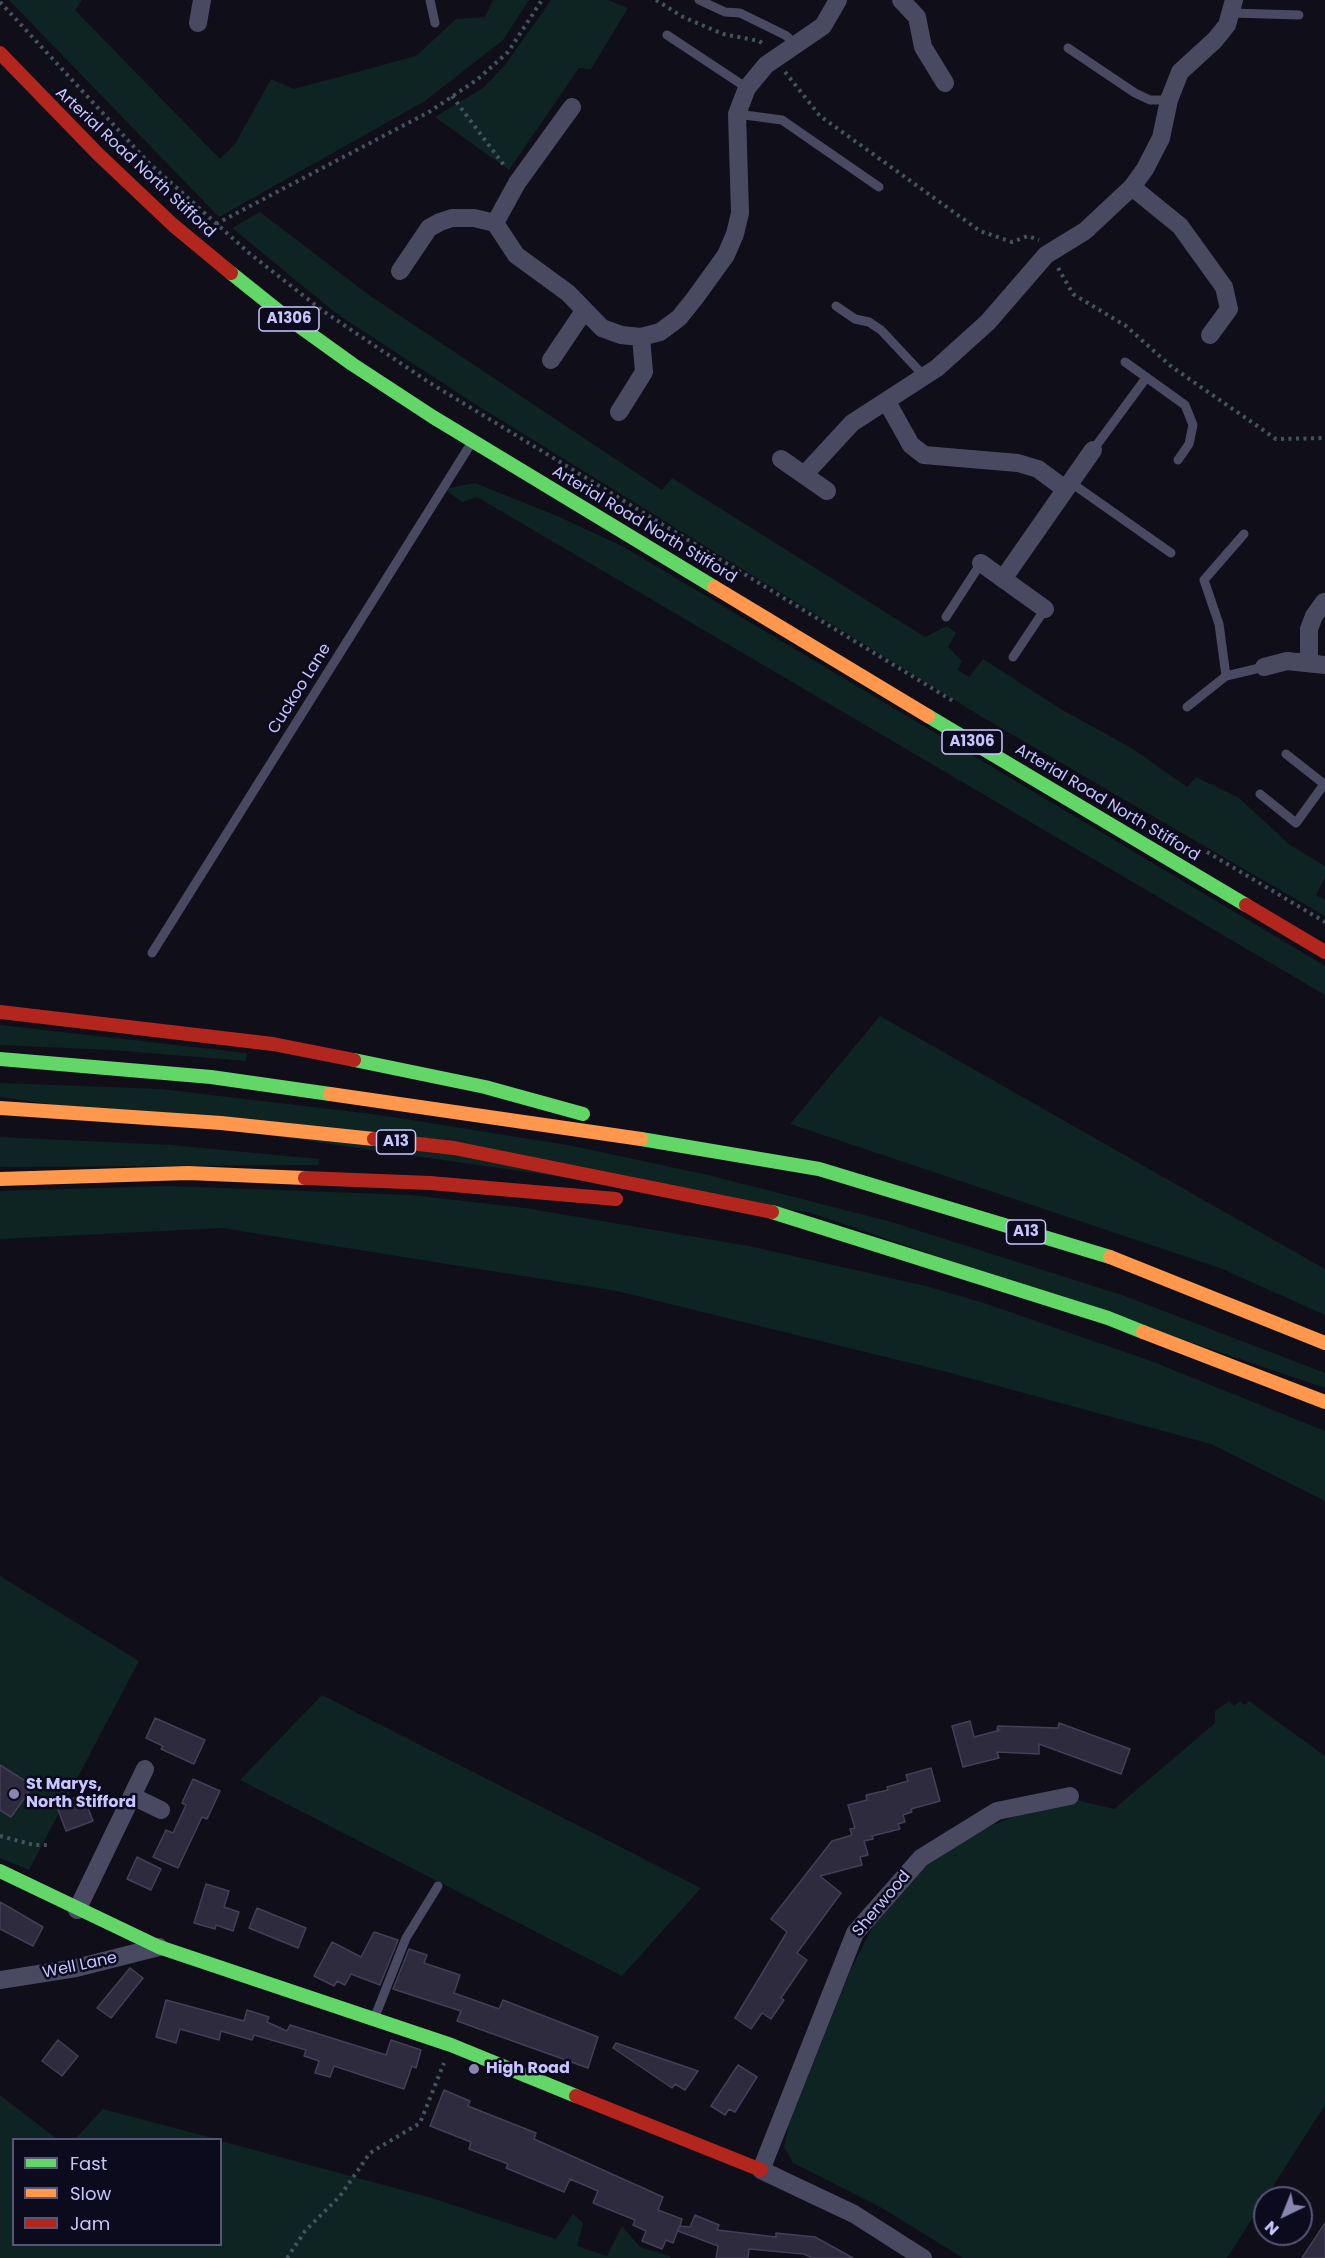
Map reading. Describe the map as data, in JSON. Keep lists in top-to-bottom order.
{
  "streets": {
    "main road": ["Arterial Road North Stifford", "A1306", "A13"],
    "street": ["Sherwood", "Well Lane"],
    "lane": ["Cuckoo Lane"]
  },
  "crossings": [
    ["Arterial Road North Stifford", "Cuckoo Lane"]
  ],
  "places": ["St Marys, North Stifford", "High Road"],
  "legend": ["Fast", "Slow", "Jam"],
  "north": "bottom left"
}
